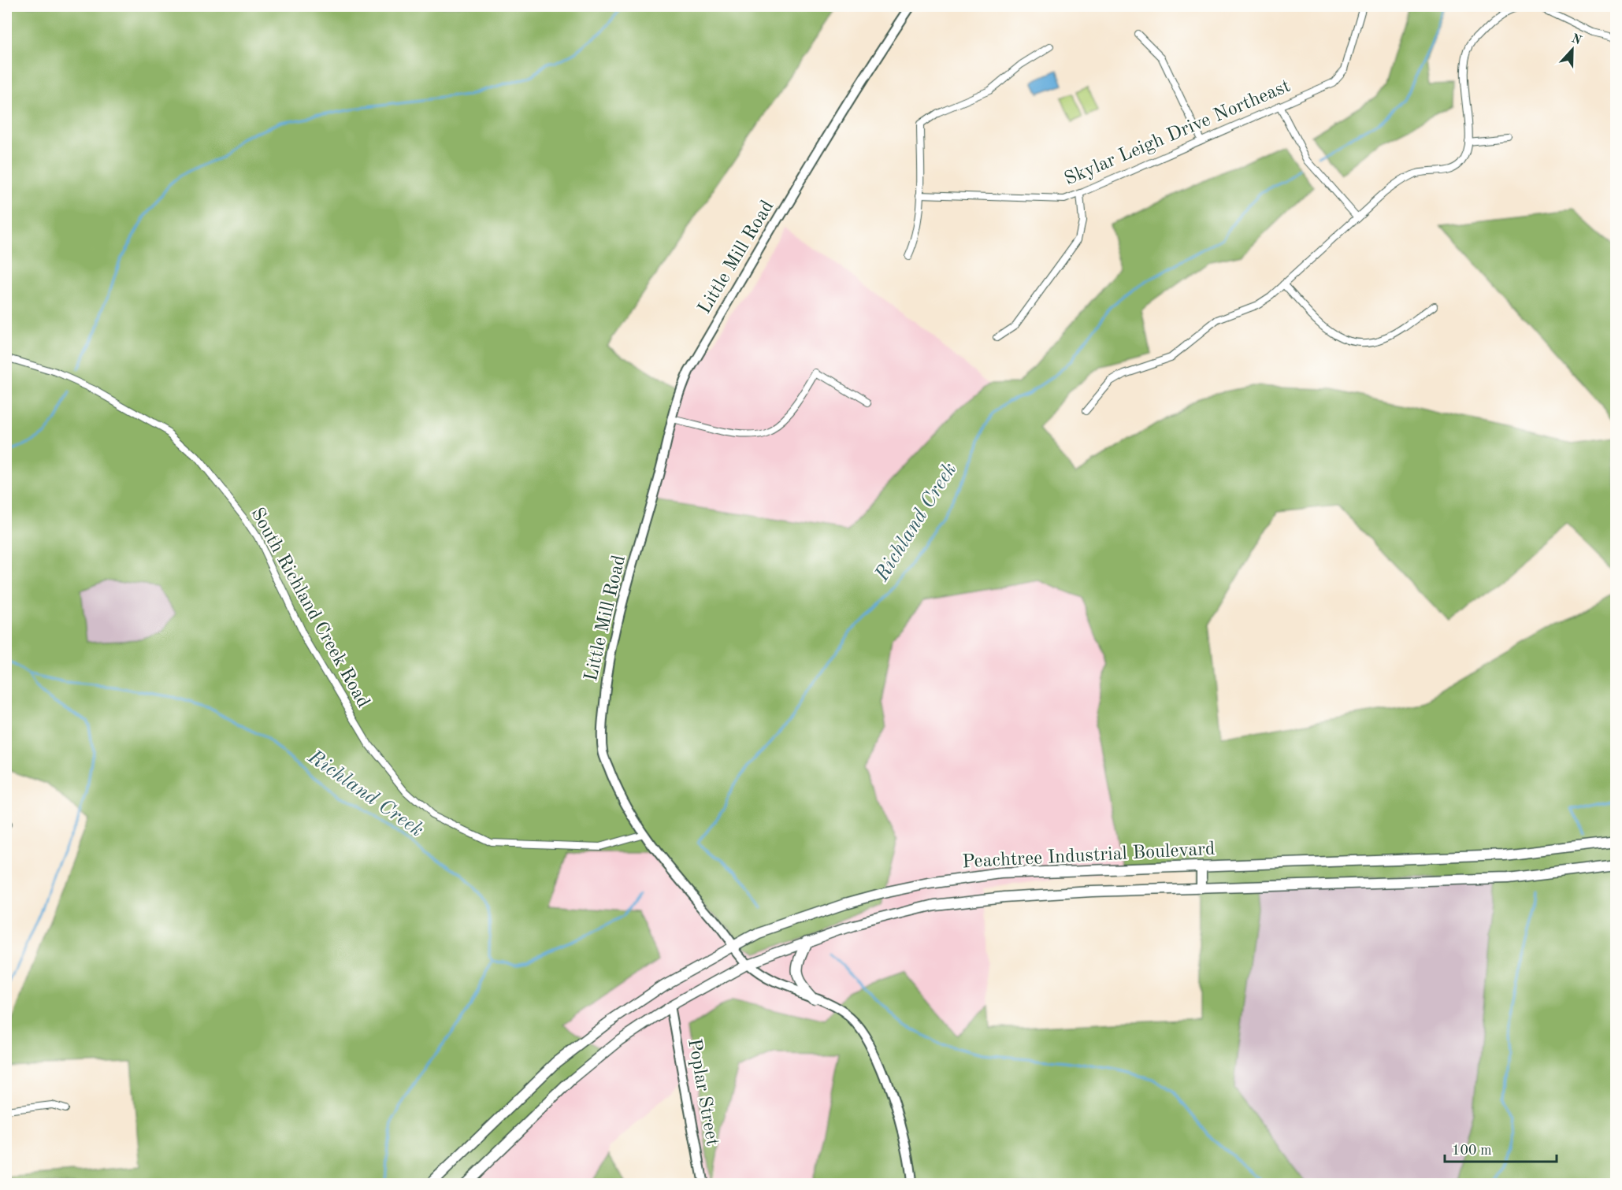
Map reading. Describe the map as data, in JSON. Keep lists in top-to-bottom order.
{
  "streets": {
    "main road": ["Peachtree Industrial Boulevard"],
    "street": [
      "Skylar Leigh Drive Northeast",
      "Little Mill Road",
      "South Richland Creek Road",
      "Poplar Street"
    ]
  },
  "crossings": [
    ["Little Mill Road", "South Richland Creek Road"],
    ["Little Mill Road", "Peachtree Industrial Boulevard"],
    ["Peachtree Industrial Boulevard", "Poplar Street"]
  ],
  "water": ["Richland Creek"],
  "scale_bar": "100 m",
  "north": "top"
}
